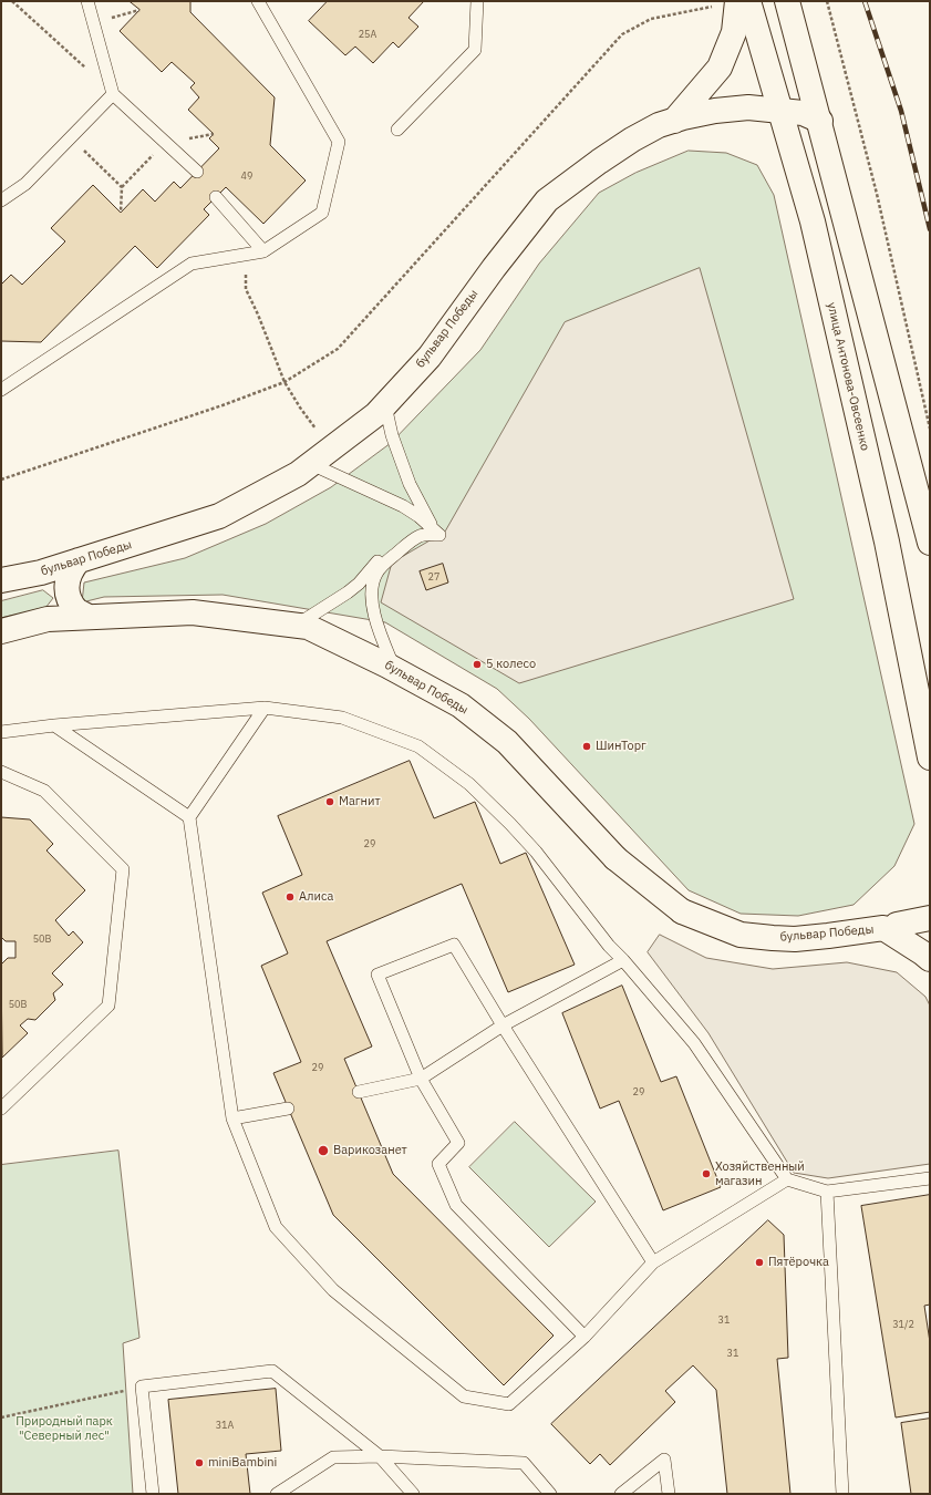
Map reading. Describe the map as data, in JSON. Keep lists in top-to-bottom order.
{
  "streets": {
    "main road": ["бульвар Победы", "улица Антонова-Овсеенко"]
  },
  "crossings": [
    ["бульвар Победы", "улица Антонова-Овсеенко"]
  ],
  "parks": ["Природный парк \"Северный лес\""],
  "places": [
    "5 колесо",
    "ШинТорг",
    "Магнит",
    "Алиса",
    "Варикозанет",
    "Хозяйственный магазин",
    "Пятёрочка",
    "miniBambini"
  ],
  "house_numbers": [
    "25А",
    "49",
    "27",
    "29",
    "50В",
    "50В",
    "29",
    "29",
    "31",
    "31/2",
    "31",
    "31А"
  ]
}
